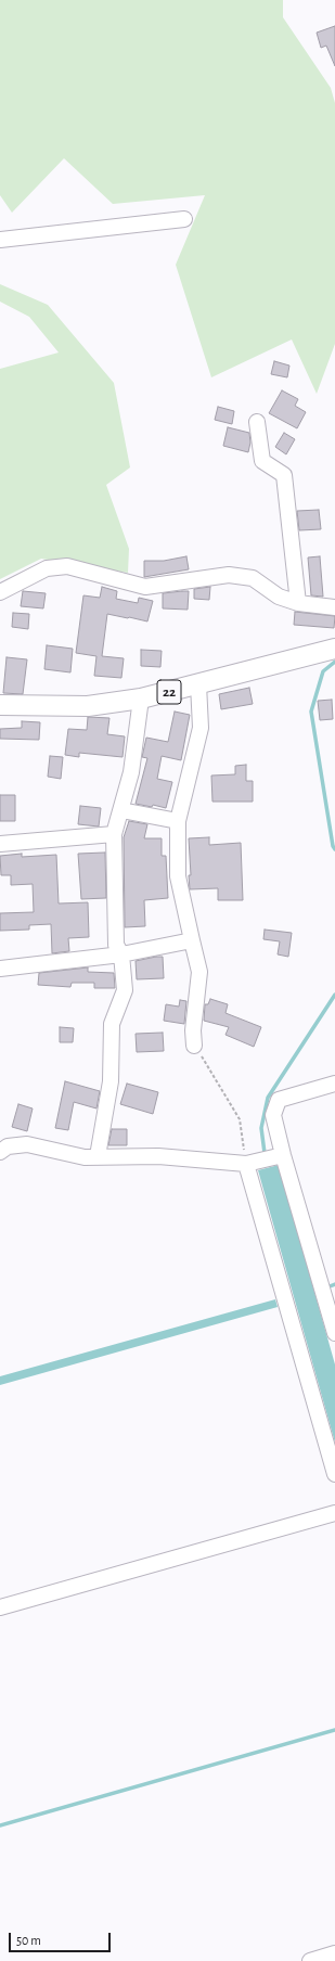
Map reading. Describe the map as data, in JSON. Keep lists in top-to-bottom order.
{
  "streets": {
    "main road": ["22"]
  },
  "scale_bar": "50 m"
}
